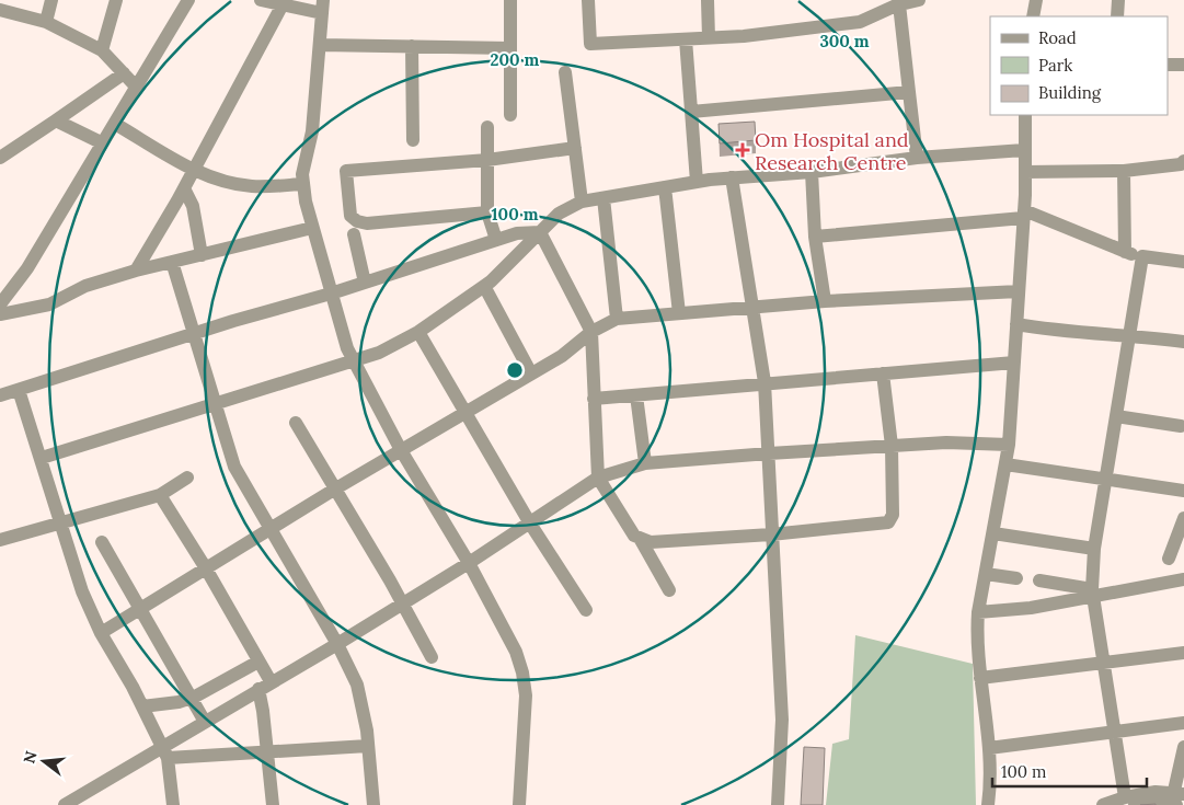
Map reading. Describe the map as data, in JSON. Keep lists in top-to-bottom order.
{
  "places": {
    "health": ["Om Hospital and Research Centre"]
  },
  "legend": ["Road", "Park", "Building"],
  "scale_bar": "100 m",
  "north": "left",
  "rings": ["300 m", "200 m", "100 m"]
}
